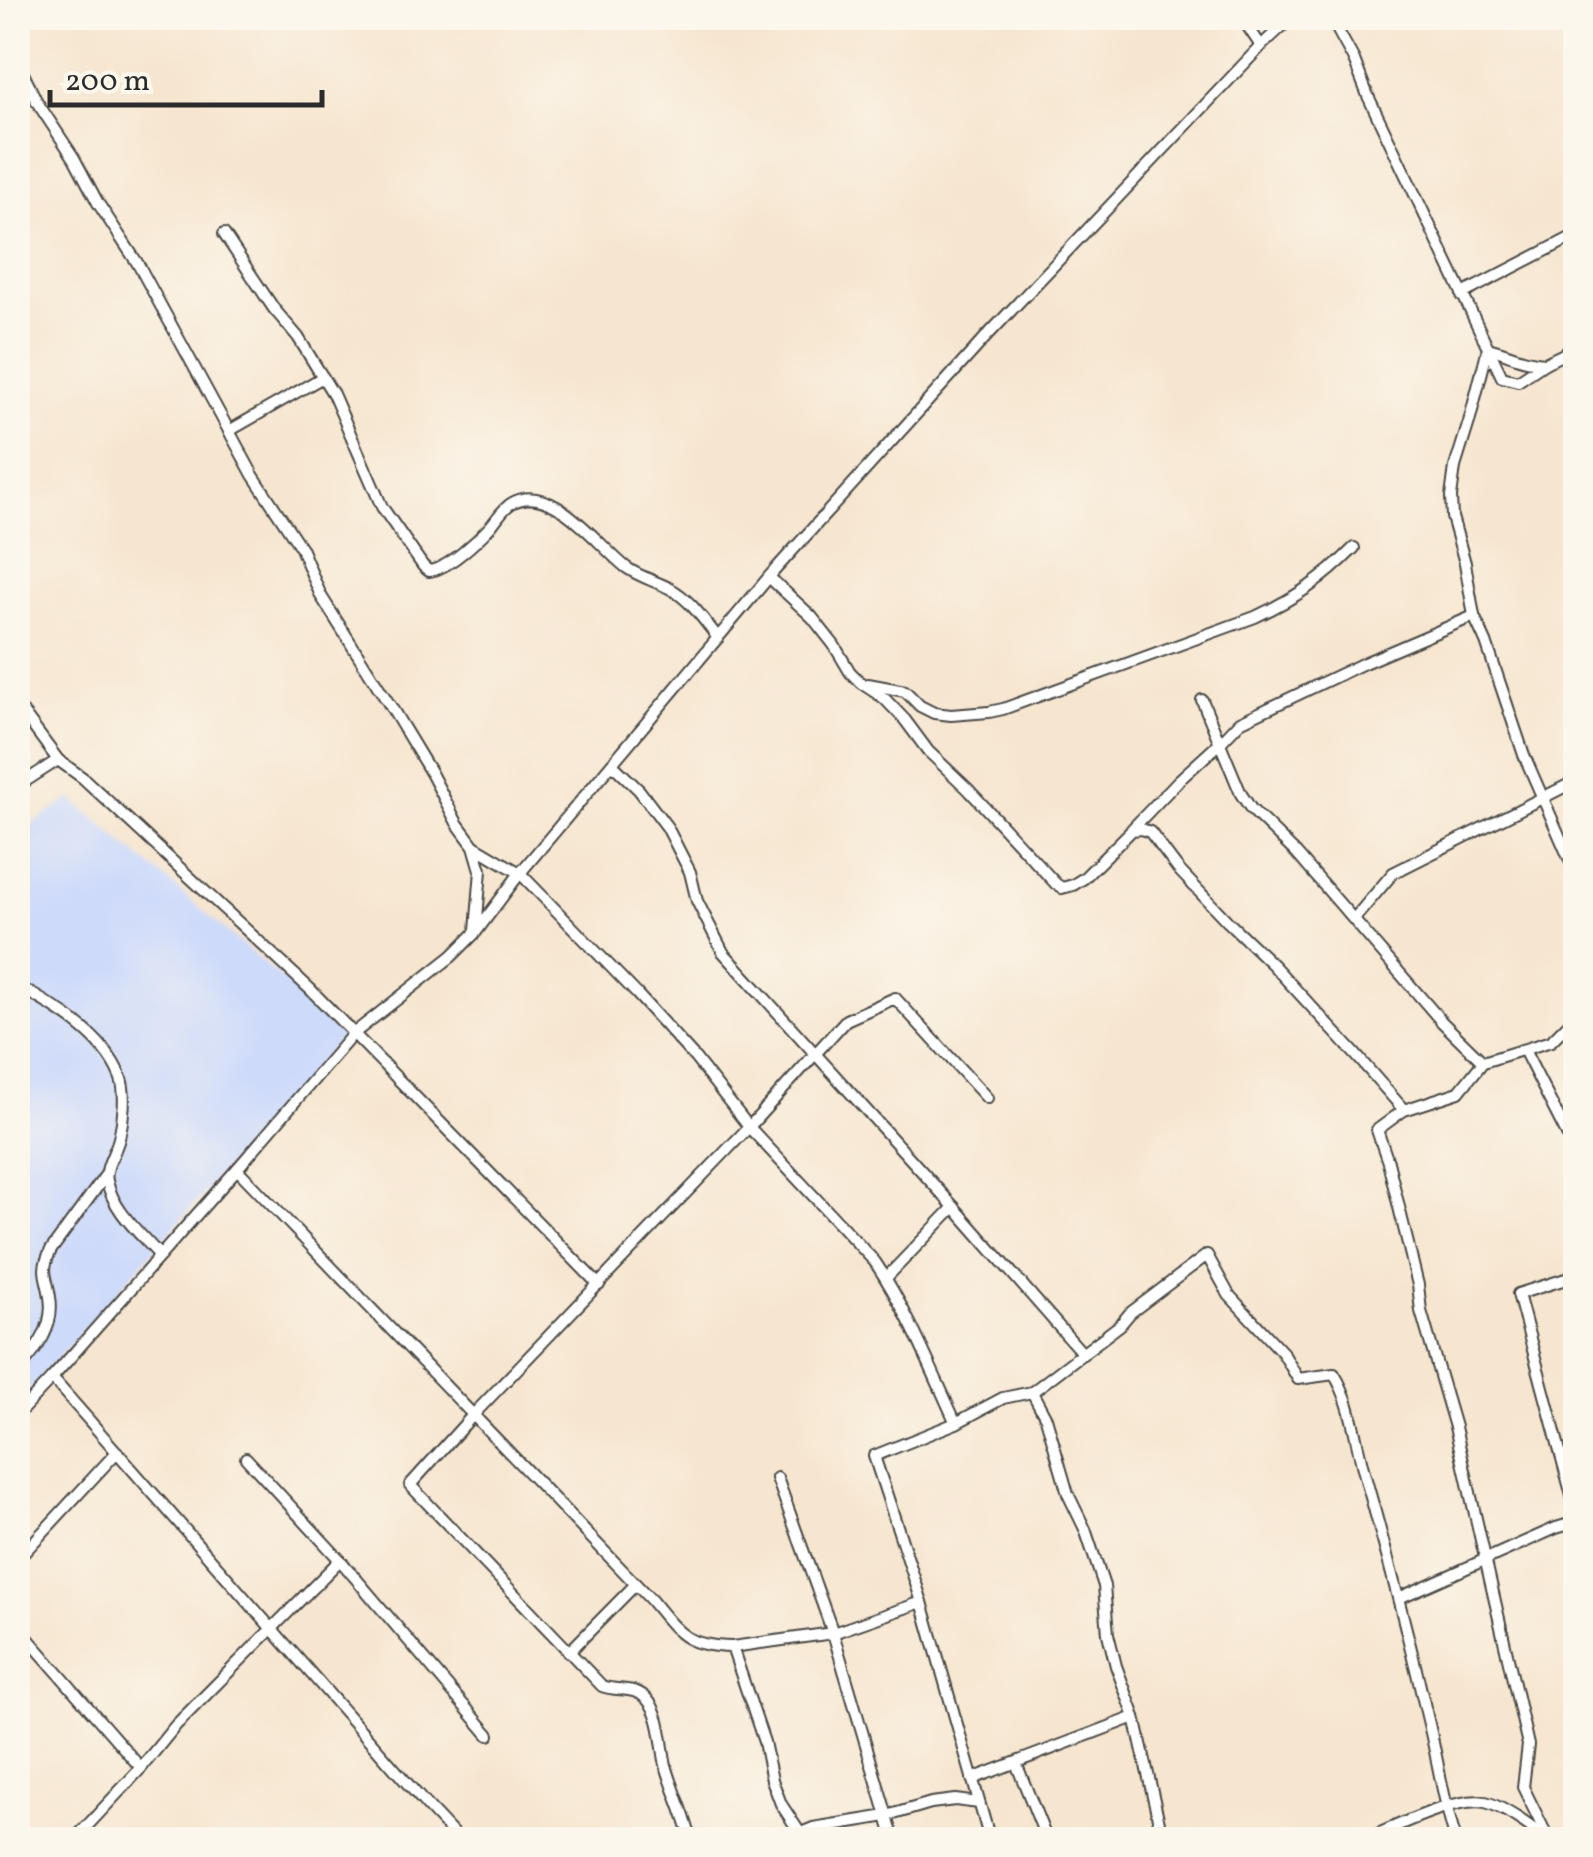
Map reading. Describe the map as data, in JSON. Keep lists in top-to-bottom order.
{
  "scale_bar": "200 m"
}
